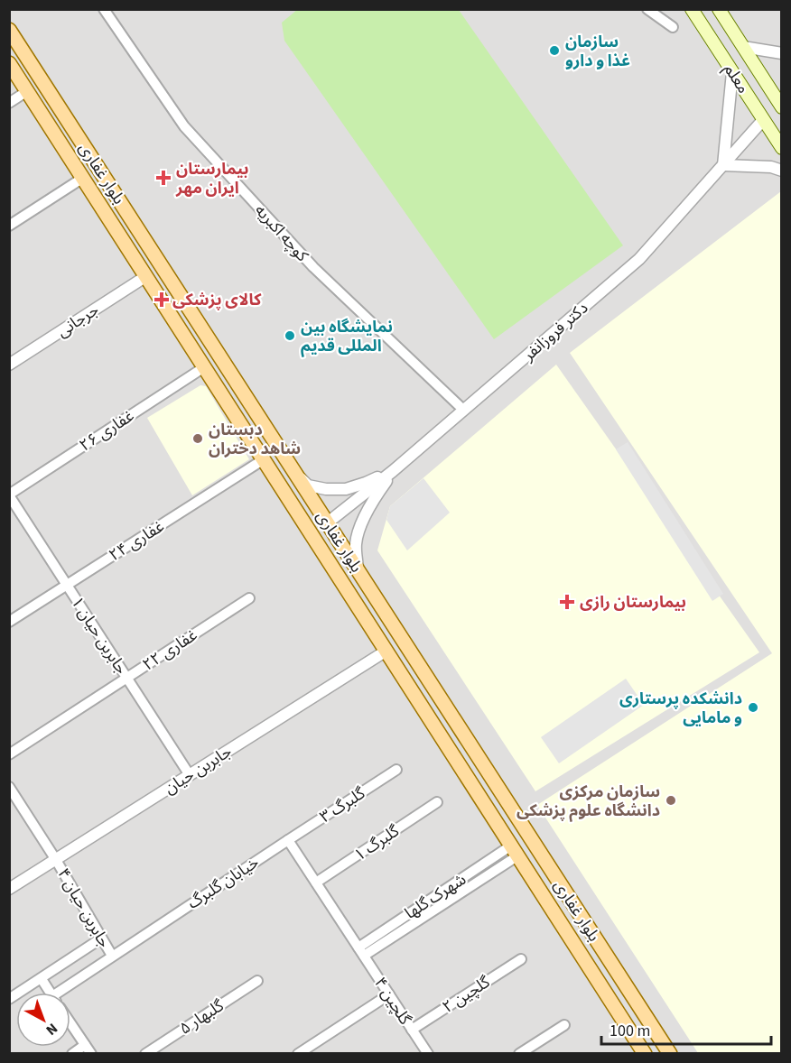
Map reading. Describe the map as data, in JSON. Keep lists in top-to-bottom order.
{
  "streets": {
    "main road": ["معلم", "بلوار غفاری"],
    "street": [
      "کوچه اکبریه",
      "جرجانی",
      "دکتر فروزانفر",
      "غفاری ۲۶",
      "غفاری ۲۴",
      "جابربن حیان ۱",
      "غفاری ۲۲",
      "جابربن حیان",
      "گلبرگ ۳",
      "گلبرگ ۱",
      "خیابان گلبرگ",
      "شهرک گلها",
      "جابربن حیان ۴",
      "گلچین ۲",
      "گلچین ۴",
      "گلبهار ۵"
    ]
  },
  "crossings": [
    ["معلم", "دکتر فروزانفر"],
    ["بلوار غفاری", "جرجانی"],
    ["بلوار غفاری", "دکتر فروزانفر"],
    ["بلوار غفاری", "غفاری ۲۶"],
    ["بلوار غفاری", "غفاری ۲۴"],
    ["بلوار غفاری", "جابربن حیان"],
    ["بلوار غفاری", "شهرک گلها"],
    ["کوچه اکبریه", "دکتر فروزانفر"],
    ["غفاری ۲۶", "جابربن حیان ۱"],
    ["غفاری ۲۴", "جابربن حیان ۱"],
    ["جابربن حیان ۱", "غفاری ۲۲"],
    ["جابربن حیان ۱", "جابربن حیان"],
    ["جابربن حیان", "جابربن حیان ۴"],
    ["گلبرگ ۳", "خیابان گلبرگ"],
    ["خیابان گلبرگ", "جابربن حیان ۴"],
    ["شهرک گلها", "گلچین ۴"],
    ["گلچین ۲", "گلچین ۴"]
  ],
  "places": {
    "other": [
      "سازمان غذا و دارو",
      "نمایشگاه بین المللی قدیم",
      "دبستان شاهد دختران",
      "دانشکده پرستاری و مامایی",
      "سازمان مرکزی دانشگاه علوم پزشکی"
    ],
    "health": ["بیمارستان ایران مهر", "کالای پزشکی", "بیمارستان رازی"]
  },
  "scale_bar": "100 m",
  "north": "bottom right"
}
